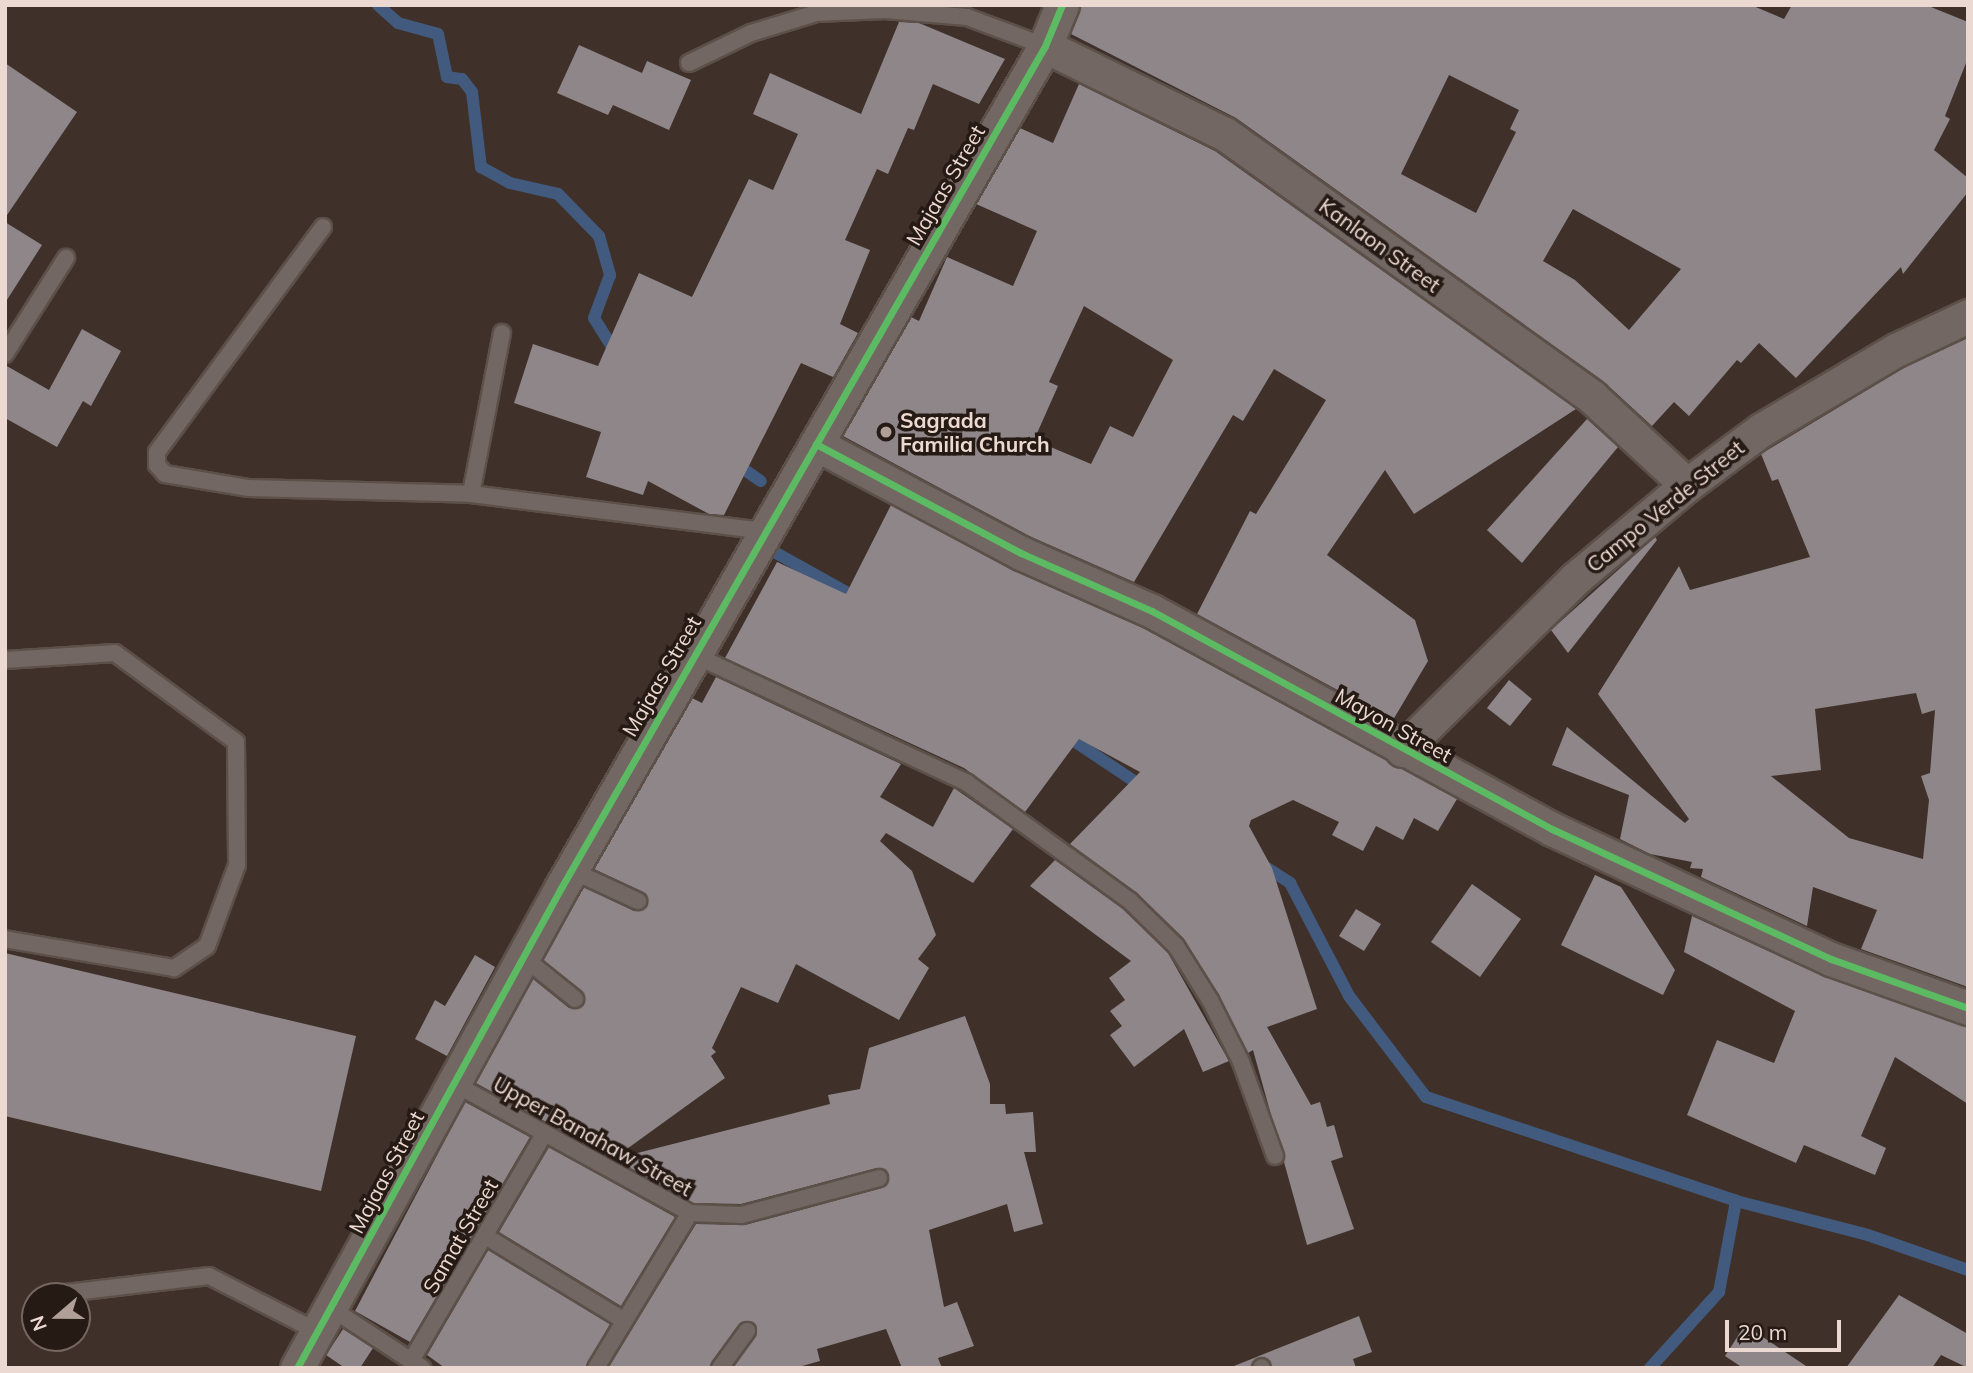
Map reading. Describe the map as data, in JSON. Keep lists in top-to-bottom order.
{
  "streets": {
    "street": [
      "Majaas Street",
      "Kanlaon Street",
      "Campo Verde Street",
      "Mayon Street"
    ],
    "lane": ["Upper Banahaw Street", "Samat Street"]
  },
  "crossings": [
    ["Majaas Street", "Kanlaon Street"],
    ["Majaas Street", "Mayon Street"],
    ["Majaas Street", "Upper Banahaw Street"],
    ["Kanlaon Street", "Campo Verde Street"],
    ["Campo Verde Street", "Mayon Street"],
    ["Upper Banahaw Street", "Samat Street"]
  ],
  "places": ["Sagrada Familia Church"],
  "scale_bar": "20 m",
  "north": "left"
}
